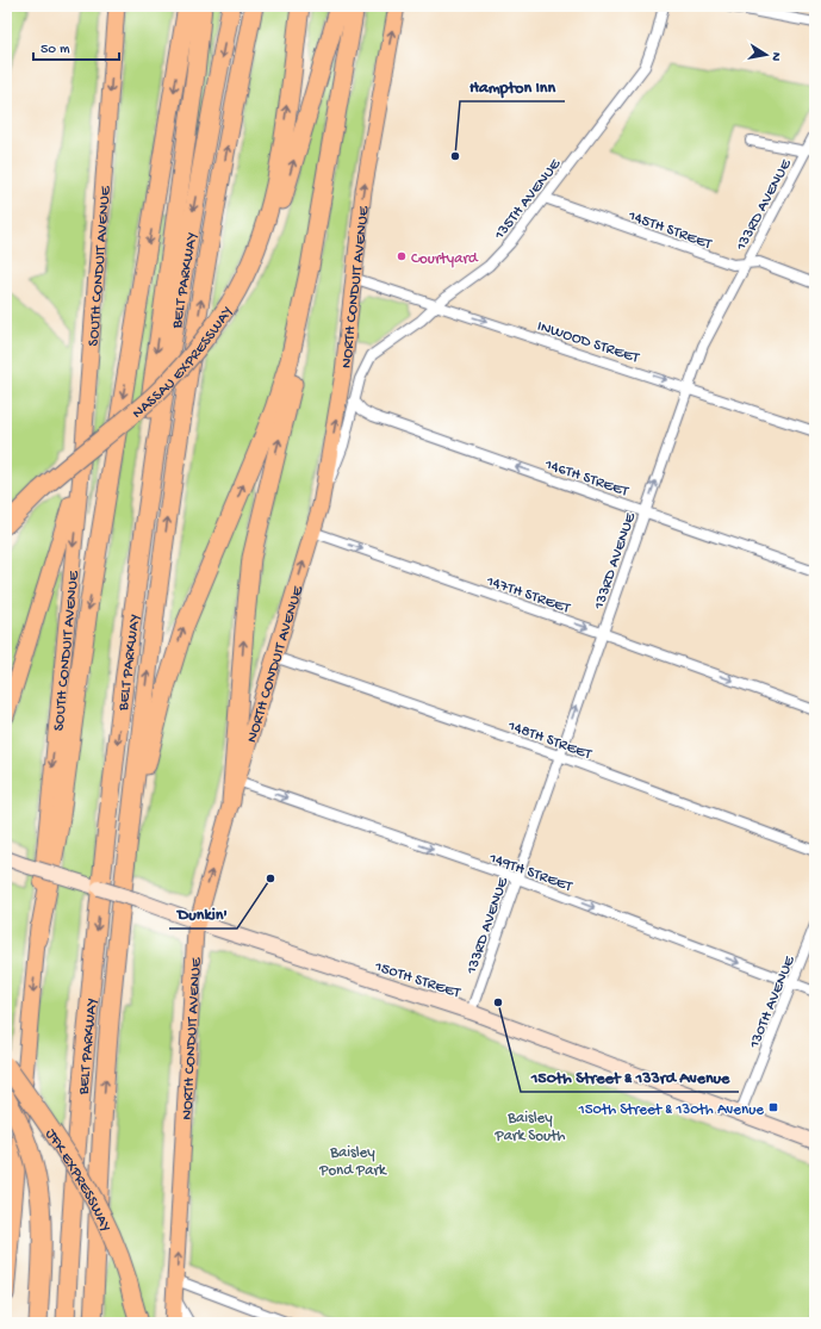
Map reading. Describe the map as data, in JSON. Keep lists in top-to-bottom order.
{
  "streets": {
    "highway": ["BELT PARKWAY", "NASSAU EXPRESSWAY", "JFK EXPRESSWAY"],
    "main road": ["SOUTH CONDUIT AVENUE", "NORTH CONDUIT AVENUE", "150TH STREET"],
    "street": [
      "135TH AVENUE",
      "133RD AVENUE",
      "145TH STREET",
      "INWOOD STREET",
      "146TH STREET",
      "147TH STREET",
      "148TH STREET",
      "149TH STREET",
      "130TH AVENUE"
    ]
  },
  "crossings": [
    ["135TH AVENUE", "145TH STREET"],
    ["135TH AVENUE", "NORTH CONDUIT AVENUE"],
    ["135TH AVENUE", "INWOOD STREET"],
    ["135TH AVENUE", "146TH STREET"],
    ["133RD AVENUE", "145TH STREET"],
    ["133RD AVENUE", "INWOOD STREET"],
    ["133RD AVENUE", "146TH STREET"],
    ["133RD AVENUE", "147TH STREET"],
    ["133RD AVENUE", "148TH STREET"],
    ["133RD AVENUE", "149TH STREET"],
    ["133RD AVENUE", "150TH STREET"],
    ["NORTH CONDUIT AVENUE", "INWOOD STREET"],
    ["NORTH CONDUIT AVENUE", "147TH STREET"],
    ["NORTH CONDUIT AVENUE", "148TH STREET"],
    ["NORTH CONDUIT AVENUE", "149TH STREET"],
    ["NORTH CONDUIT AVENUE", "150TH STREET"],
    ["149TH STREET", "130TH AVENUE"],
    ["150TH STREET", "130TH AVENUE"]
  ],
  "one_way": [
    "SOUTH CONDUIT AVENUE",
    "NORTH CONDUIT AVENUE",
    "INWOOD STREET",
    "146TH STREET",
    "147TH STREET",
    "149TH STREET"
  ],
  "parks": ["Baisley Park South", "Baisley Pond Park"],
  "places": {
    "other": [
      "Hampton Inn",
      "Courtyard",
      "Dunkin'",
      "150th Street & 133rd Avenue"
    ],
    "transit": ["150th Street & 130th Avenue"]
  },
  "scale_bar": "50 m",
  "north": "right"
}
